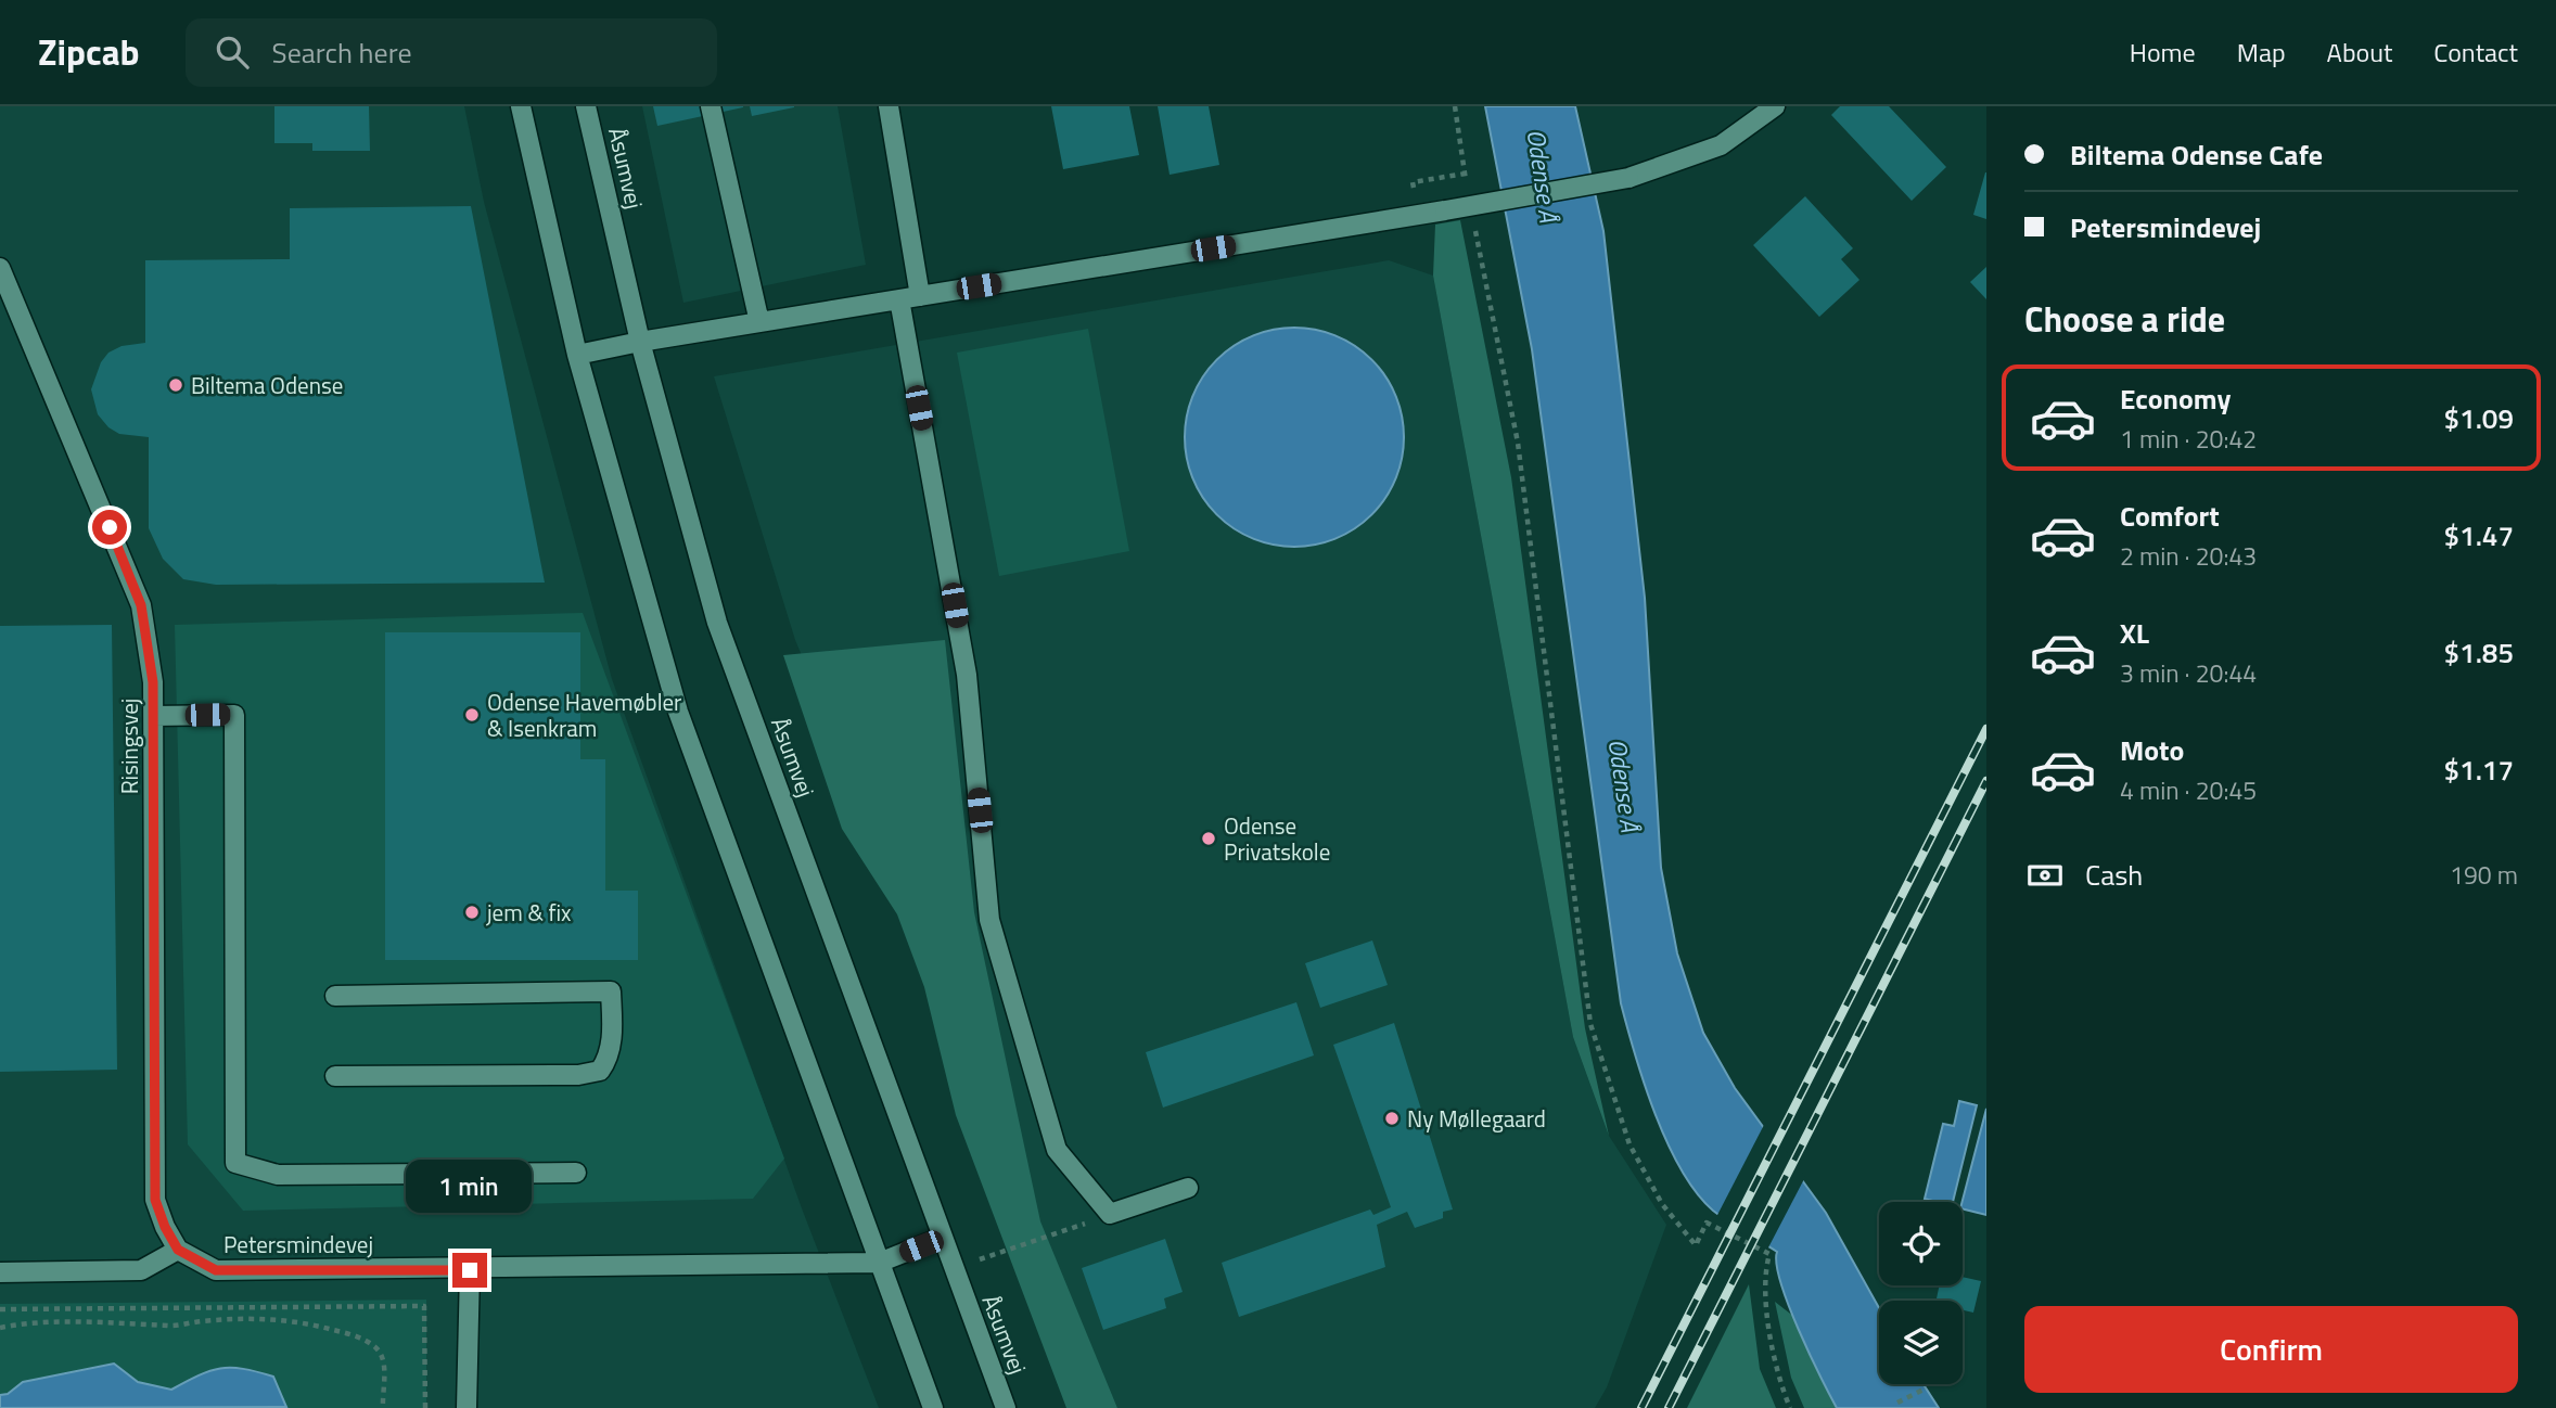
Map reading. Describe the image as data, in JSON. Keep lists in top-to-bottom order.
{
  "streets": {
    "street": ["Åsumvej", "Risingsvej", "Petersmindevej"]
  },
  "crossings": [
    ["Åsumvej", "Petersmindevej"],
    ["Risingsvej", "Petersmindevej"]
  ],
  "water": ["Odense Å"],
  "places": [
    "Biltema Odense",
    "Odense Havemøbler & Isenkram",
    "Odense Privatskole",
    "jem & fix",
    "Ny Møllegaard"
  ],
  "page": {
    "header": "Zipcab",
    "search": "Search here",
    "nav": [
      "Home",
      "Map",
      "About",
      "Contact"
    ],
    "banner": ["Biltema Odense Cafe", "Petersmindevej"],
    "heading": "Choose a ride",
    "list": [
      {
        "name": "Economy",
        "note": "1 min · 20:42",
        "value": "$1.09"
      },
      {
        "name": "Comfort",
        "note": "2 min · 20:43",
        "value": "$1.47"
      },
      {
        "name": "XL",
        "note": "3 min · 20:44",
        "value": "$1.85"
      },
      {
        "name": "Moto",
        "note": "4 min · 20:45",
        "value": "$1.17"
      }
    ],
    "pay": ["Cash", "190 m"],
    "bubble": "1 min",
    "buttons": "Confirm"
  }
}
